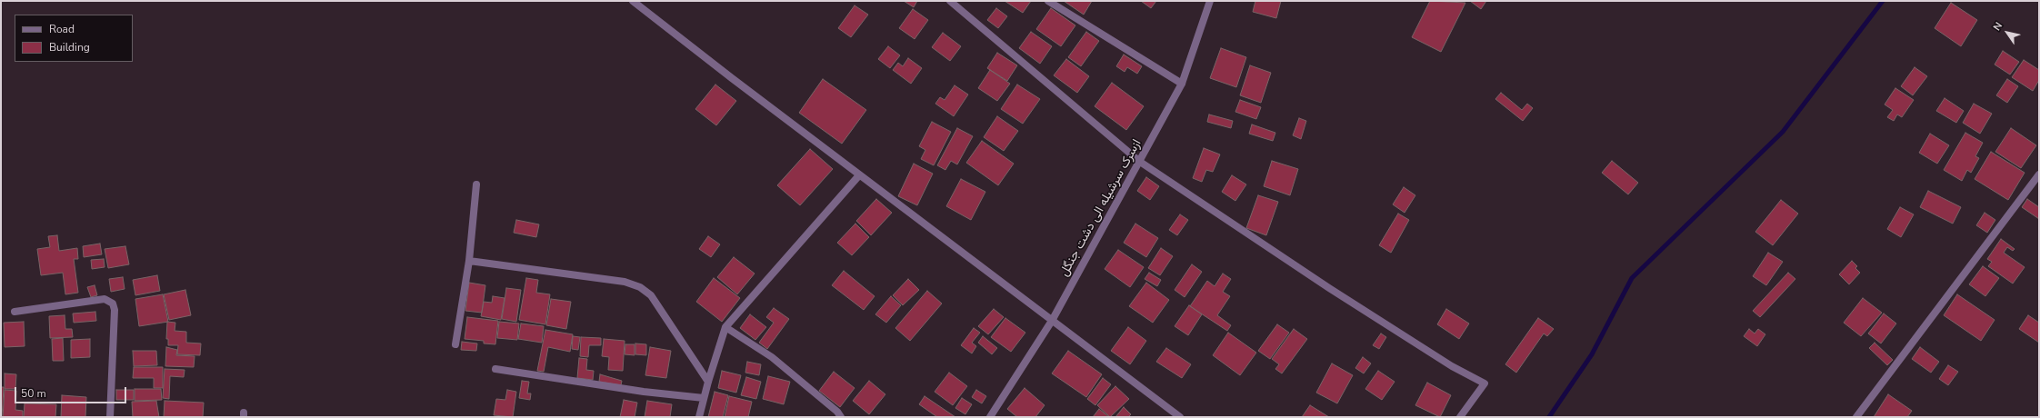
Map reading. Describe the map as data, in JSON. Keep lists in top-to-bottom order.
{
  "streets": {
    "street": ["ازسرک سرشیله الی دشت جنگل"]
  },
  "legend": ["Road", "Building"],
  "scale_bar": "50 m",
  "north": "top left"
}
